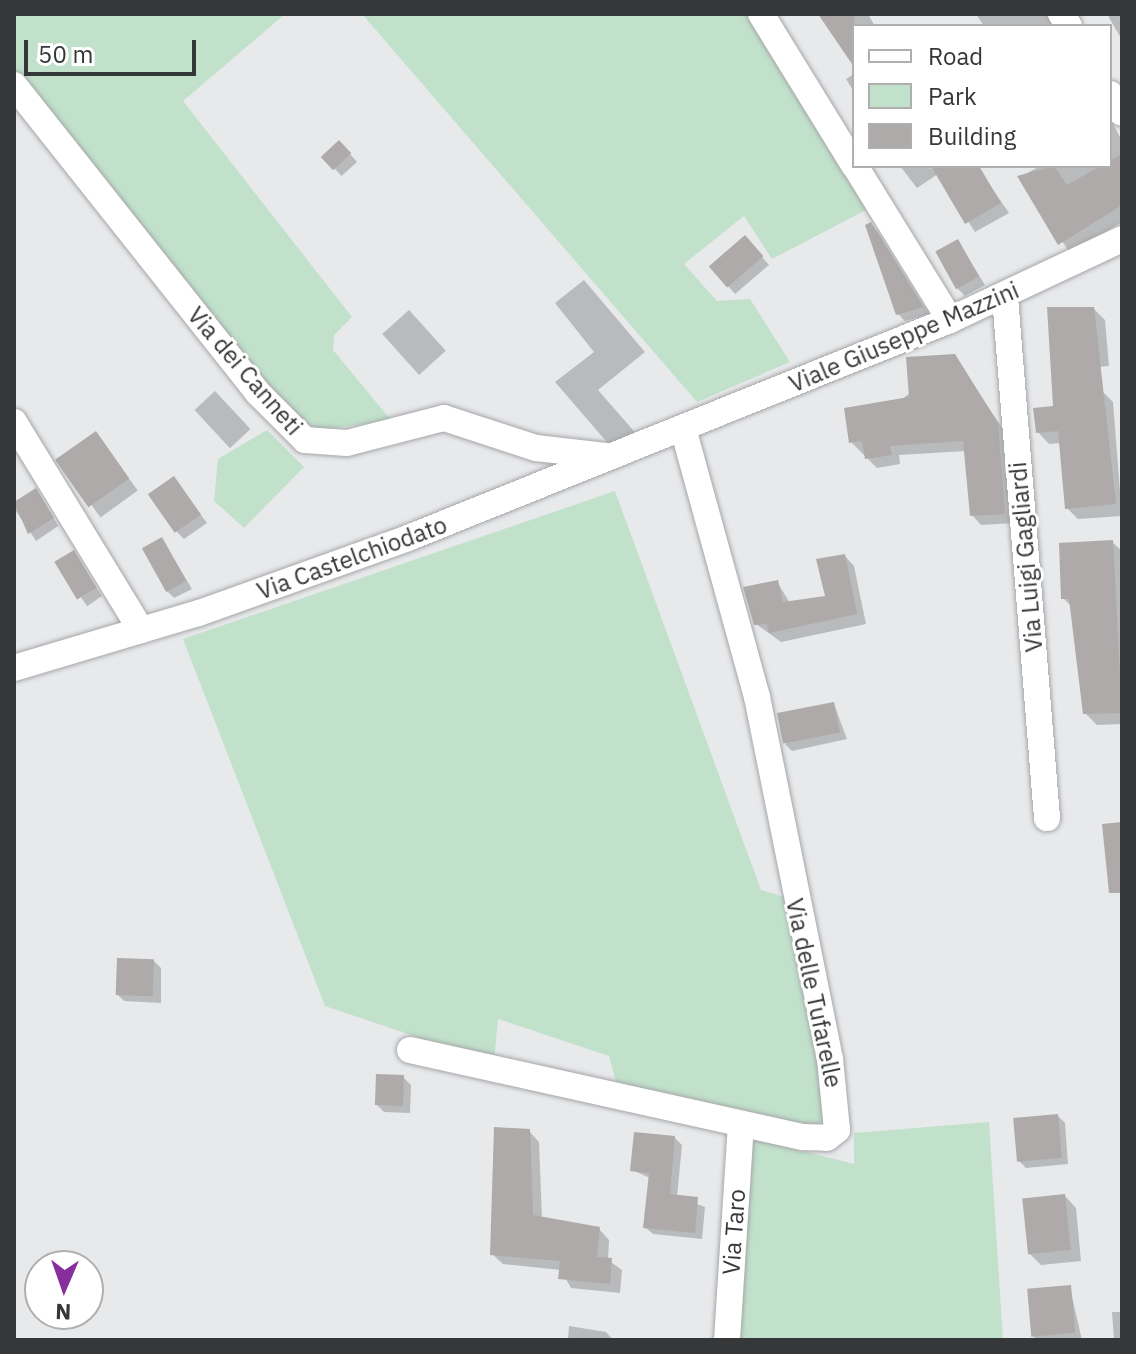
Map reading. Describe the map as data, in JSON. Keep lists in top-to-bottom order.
{
  "streets": {
    "street": [
      "Viale Giuseppe Mazzini",
      "Via dei Canneti",
      "Via Luigi Gagliardi",
      "Via Castelchiodato",
      "Via delle Tufarelle",
      "Via Taro"
    ]
  },
  "crossings": [
    ["Viale Giuseppe Mazzini", "Via Luigi Gagliardi"],
    ["Viale Giuseppe Mazzini", "Via Castelchiodato"],
    ["Viale Giuseppe Mazzini", "Via delle Tufarelle"],
    ["Via dei Canneti", "Via Castelchiodato"],
    ["Via Castelchiodato", "Via delle Tufarelle"],
    ["Via delle Tufarelle", "Via Taro"]
  ],
  "legend": ["Road", "Park", "Building"],
  "scale_bar": "50 m",
  "north": "bottom"
}
